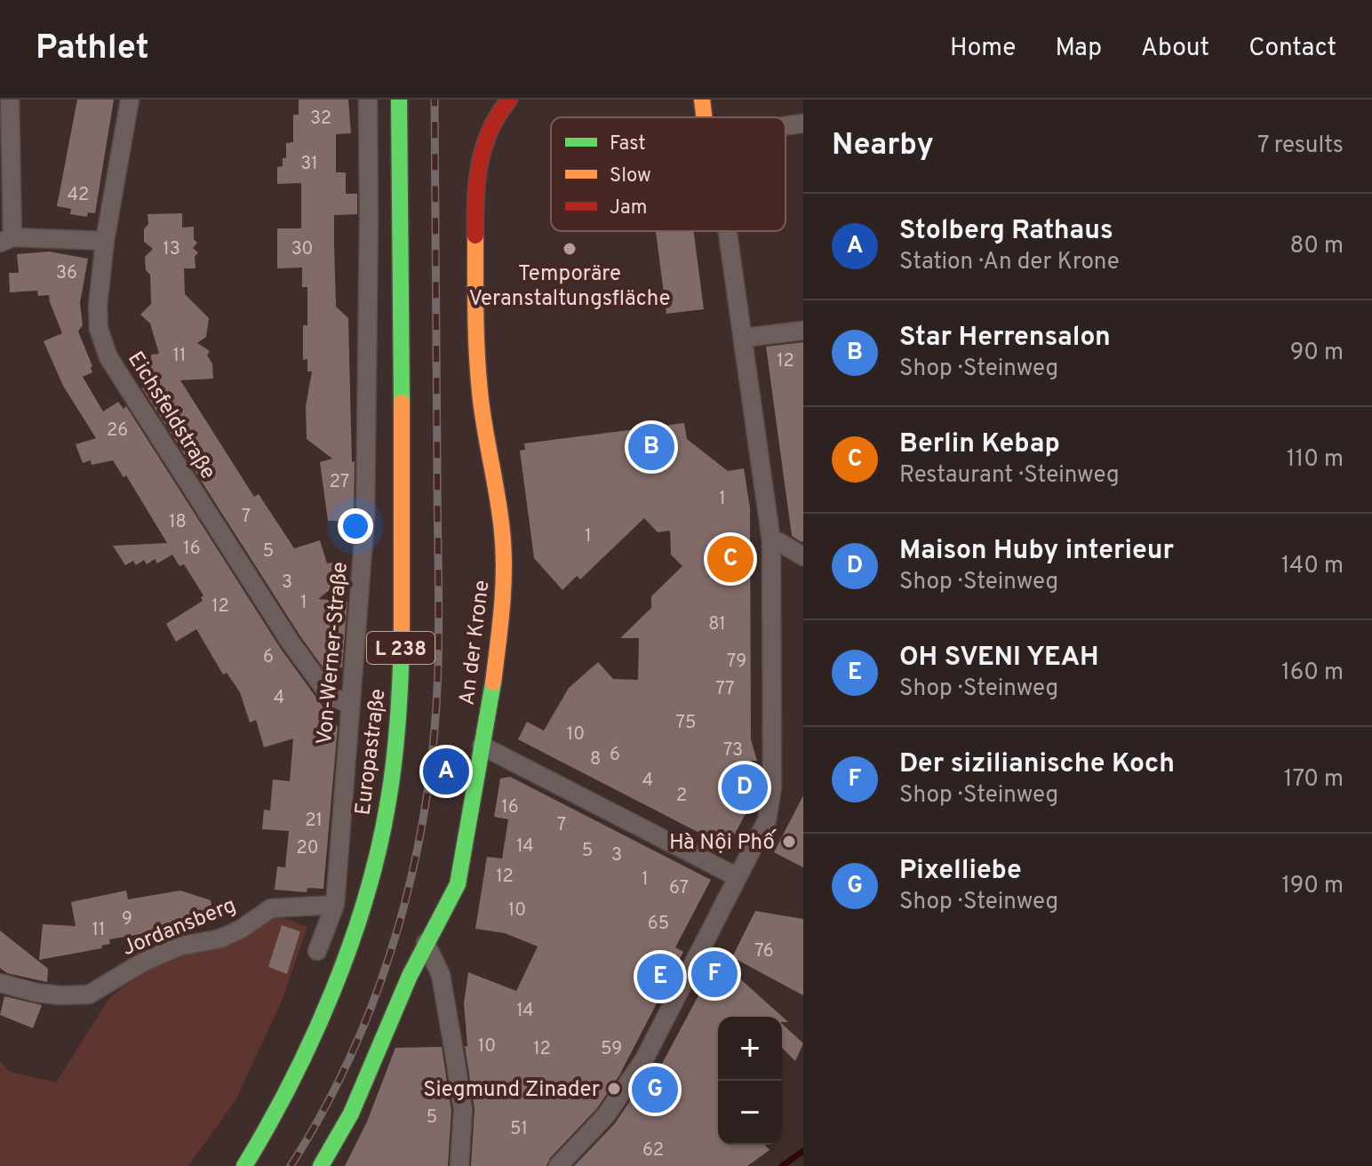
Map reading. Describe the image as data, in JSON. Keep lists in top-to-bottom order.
{
  "streets": {
    "street": [
      "Eichsfeldstraße",
      "An der Krone",
      "L 238",
      "Von-Werner-Straße",
      "Europastraße",
      "Jordansberg"
    ]
  },
  "crossings": [
    ["Eichsfeldstraße", "Von-Werner-Straße"],
    ["Von-Werner-Straße", "Jordansberg"]
  ],
  "places": ["Temporäre Veranstaltungsfläche", "Hà Nội Phố", "Siegmund Zinader"],
  "house_numbers": [
    "32",
    "31",
    "42",
    "13",
    "30",
    "36",
    "11",
    "12",
    "26",
    "27",
    "1",
    "7",
    "18",
    "1",
    "16",
    "5",
    "3",
    "1",
    "12",
    "81",
    "6",
    "79",
    "77",
    "4",
    "75",
    "10",
    "73",
    "6",
    "8",
    "4",
    "2",
    "16",
    "21",
    "7",
    "14",
    "20",
    "5",
    "3",
    "12",
    "1",
    "67",
    "10",
    "9",
    "65",
    "11",
    "76",
    "14",
    "10",
    "12",
    "59",
    "5",
    "51",
    "62"
  ],
  "legend": ["Fast", "Slow", "Jam"],
  "page": {
    "header": "Pathlet",
    "nav": [
      "Home",
      "Map",
      "About",
      "Contact"
    ],
    "heading": ["Nearby", "7 results"],
    "list": [
      {
        "mark": "A",
        "name": "Stolberg Rathaus",
        "note": "Station · An der Krone",
        "value": "80 m"
      },
      {
        "mark": "B",
        "name": "Star Herrensalon",
        "note": "Shop · Steinweg",
        "value": "90 m"
      },
      {
        "mark": "C",
        "name": "Berlin Kebap",
        "note": "Restaurant · Steinweg",
        "value": "110 m"
      },
      {
        "mark": "D",
        "name": "Maison Huby interieur",
        "note": "Shop · Steinweg",
        "value": "140 m"
      },
      {
        "mark": "E",
        "name": "OH SVENI YEAH",
        "note": "Shop · Steinweg",
        "value": "160 m"
      },
      {
        "mark": "F",
        "name": "Der sizilianische Koch",
        "note": "Shop · Steinweg",
        "value": "170 m"
      },
      {
        "mark": "G",
        "name": "Pixelliebe",
        "note": "Shop · Steinweg",
        "value": "190 m"
      }
    ],
    "pins": [
      "B",
      "C",
      "A",
      "D",
      "F",
      "E",
      "G"
    ],
    "map_buttons": ["+", "−"]
  }
}
